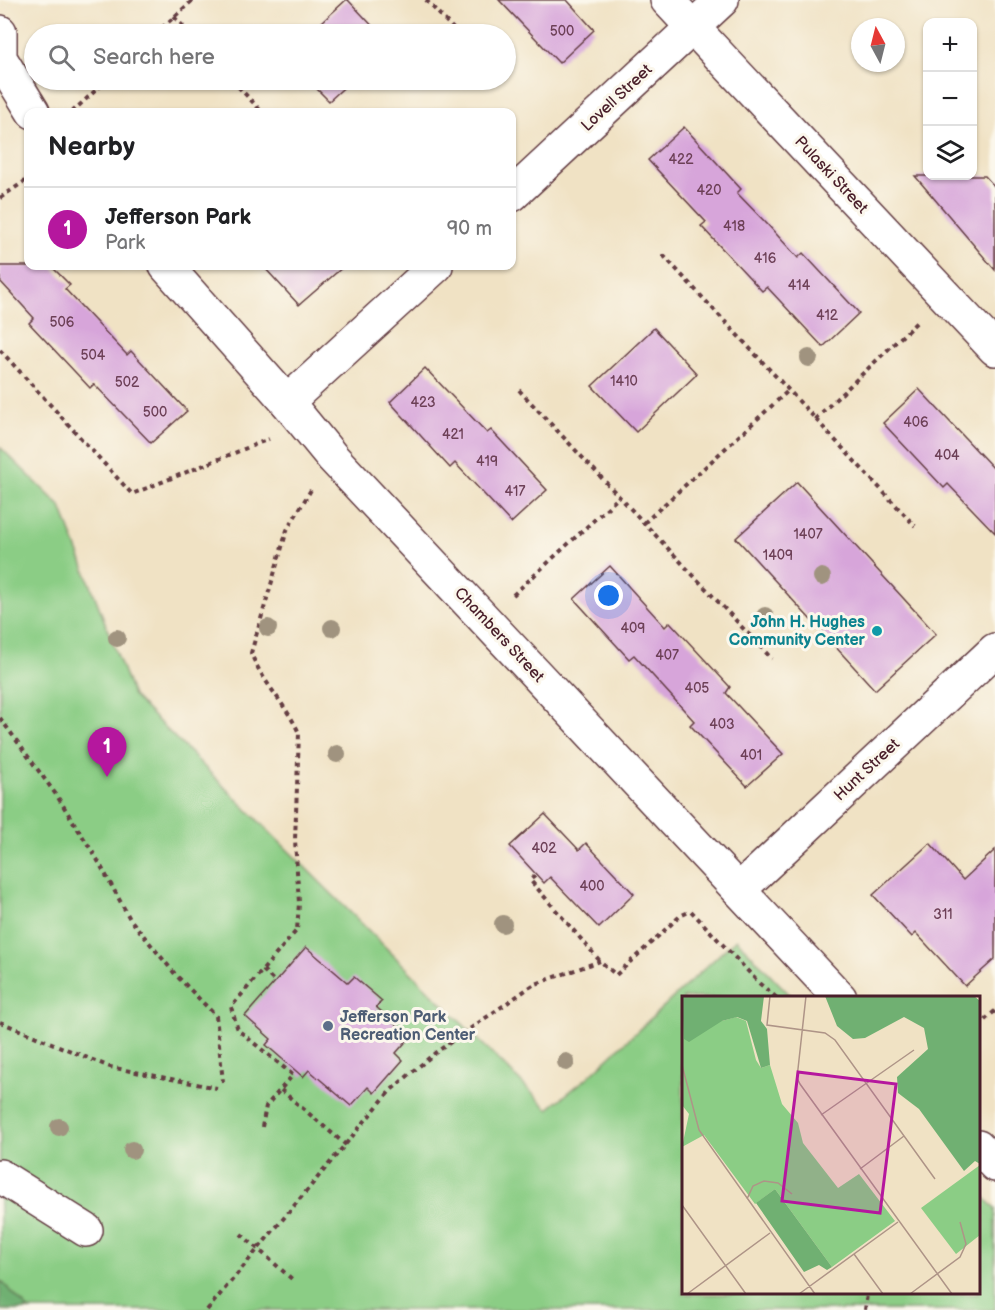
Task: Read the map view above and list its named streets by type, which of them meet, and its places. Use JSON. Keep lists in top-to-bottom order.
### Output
{
  "streets": {
    "street": [
      "Lovell Street",
      "Pulaski Street",
      "Chambers Street",
      "Hunt Street"
    ]
  },
  "crossings": [
    ["Lovell Street", "Pulaski Street"],
    ["Chambers Street", "Hunt Street"]
  ],
  "places": ["John H. Hughes Community Center", "Jefferson Park Recreation Center"],
  "house_numbers": [
    "500",
    "422",
    "420",
    "418",
    "416",
    "414",
    "412",
    "506",
    "504",
    "1410",
    "502",
    "423",
    "500",
    "406",
    "421",
    "404",
    "419",
    "417",
    "1407",
    "1409",
    "409",
    "407",
    "405",
    "403",
    "401",
    "402",
    "400",
    "311"
  ],
  "north": "top",
  "page": {
    "map_buttons": ["+", "−"],
    "search": "Search here",
    "heading": "Nearby",
    "list": [
      {
        "mark": "1",
        "name": "Jefferson Park",
        "note": "Park",
        "value": "90 m"
      }
    ],
    "pins": "1"
  }
}
